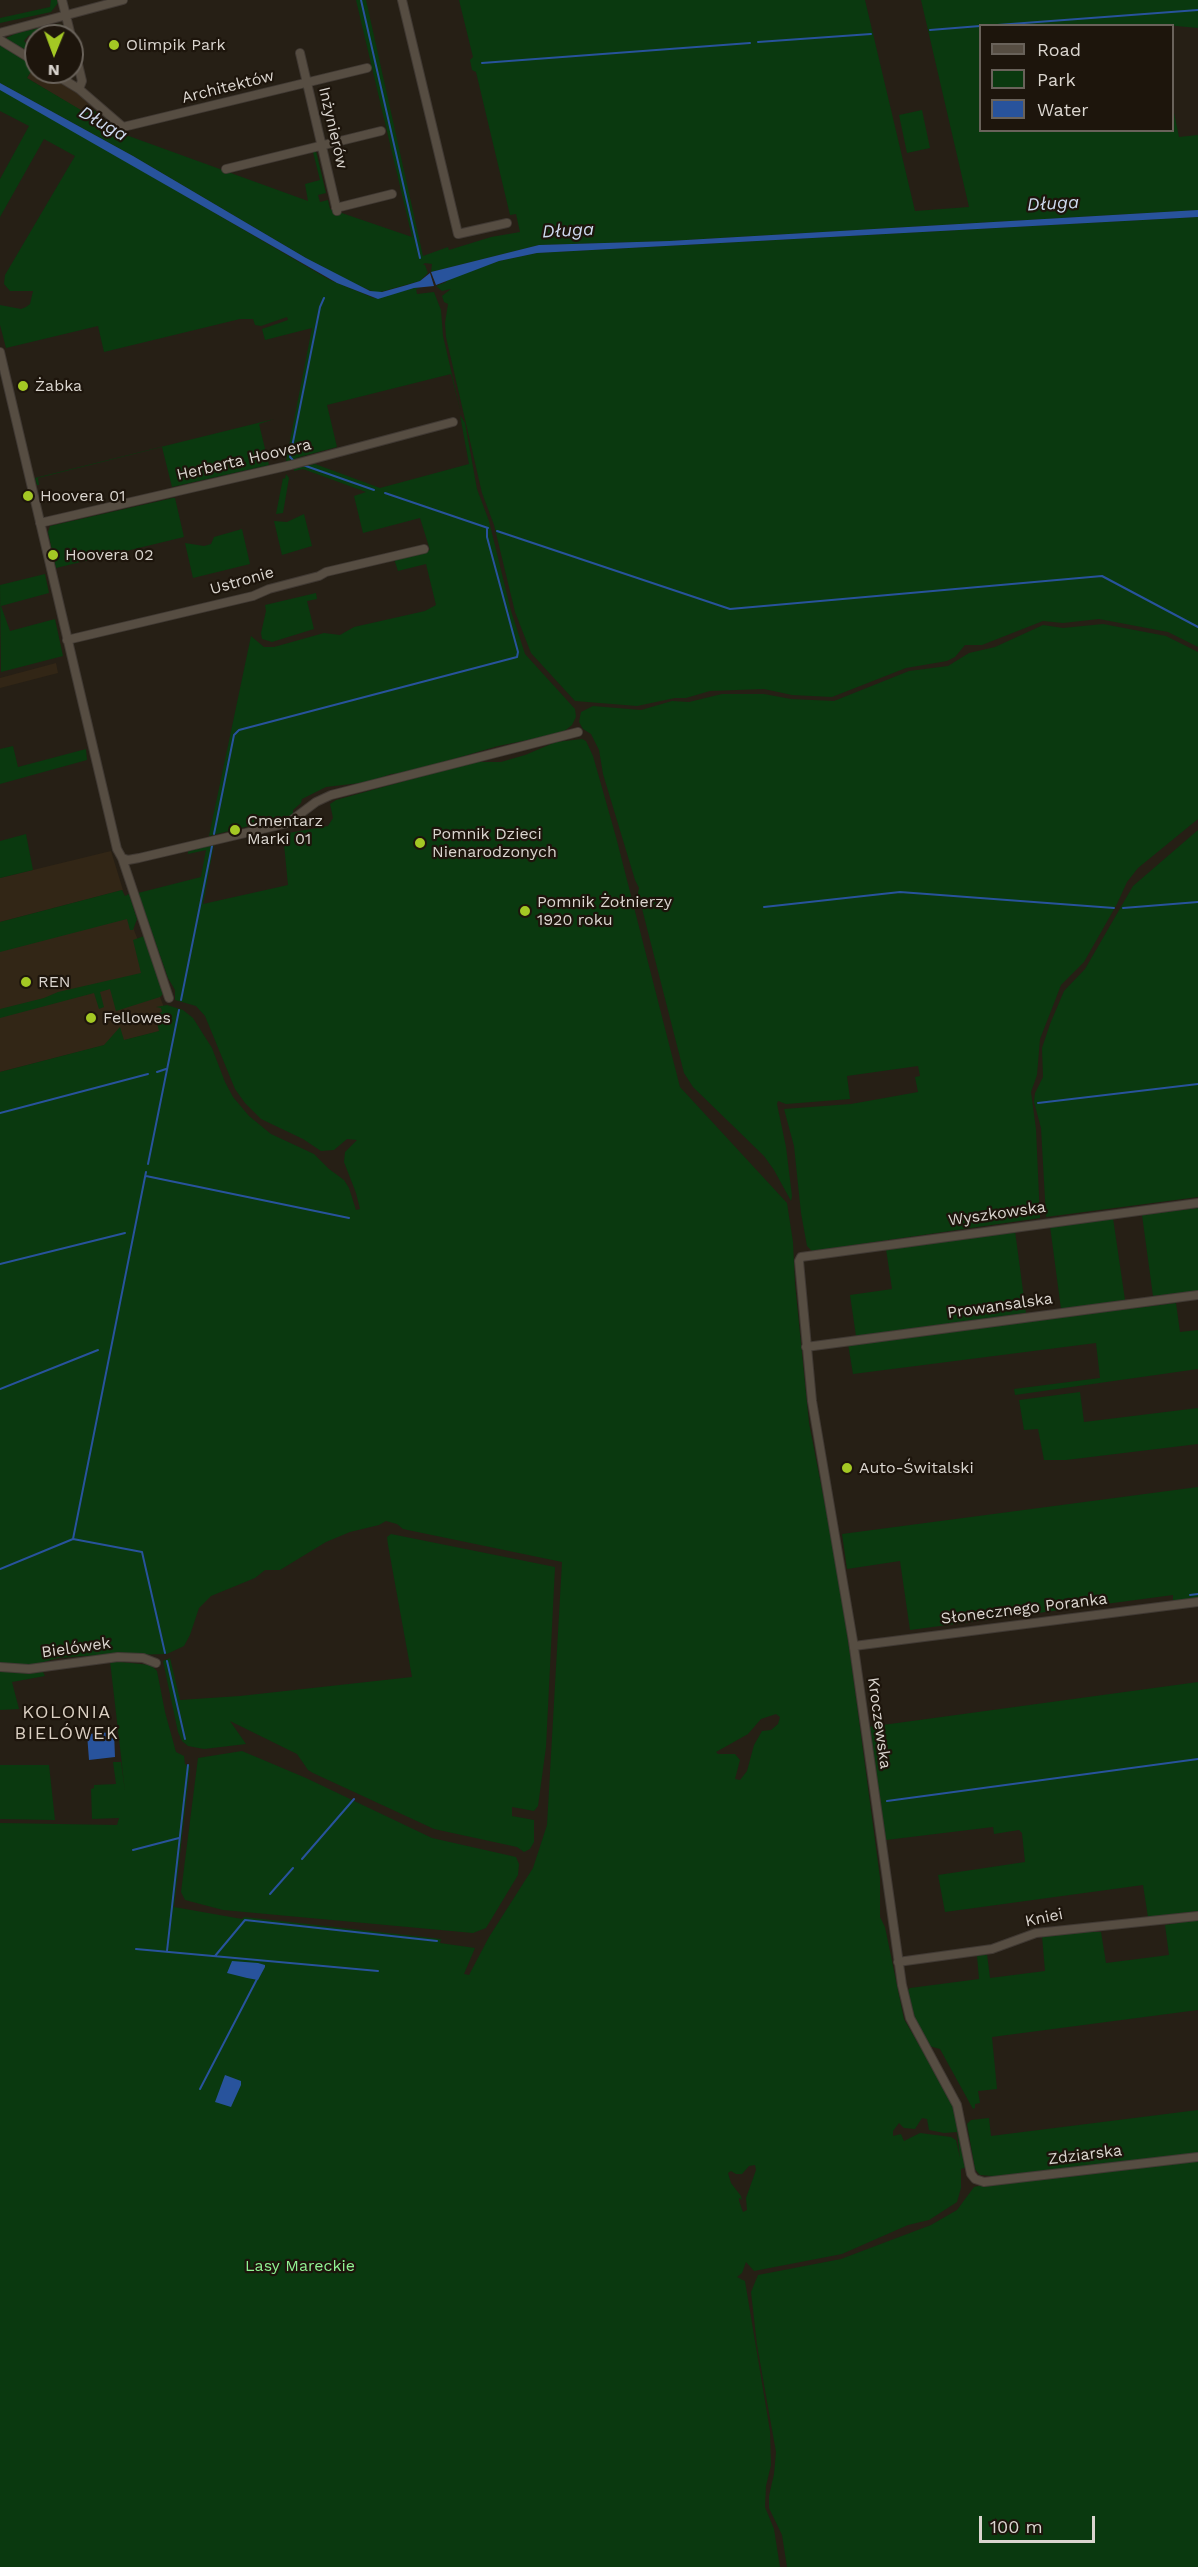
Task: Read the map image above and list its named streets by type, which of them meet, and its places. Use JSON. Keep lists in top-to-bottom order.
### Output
{
  "streets": {
    "street": [
      "Architektów",
      "Inżynierów",
      "Herberta Hoovera",
      "Ustronie",
      "Wyszkowska",
      "Prowansalska",
      "Słonecznego Poranka",
      "Bielówek",
      "Kroczewska",
      "Kniei",
      "Zdziarska"
    ]
  },
  "crossings": [
    ["Architektów", "Inżynierów"],
    ["Wyszkowska", "Kroczewska"],
    ["Prowansalska", "Kroczewska"],
    ["Słonecznego Poranka", "Kroczewska"],
    ["Kroczewska", "Kniei"],
    ["Kroczewska", "Zdziarska"]
  ],
  "districts": ["KOLONIA BIELÓWEK"],
  "water": ["Długa"],
  "parks": ["Lasy Mareckie"],
  "places": [
    "Olimpik Park",
    "Żabka",
    "Hoovera 01",
    "Hoovera 02",
    "Cmentarz Marki 01",
    "Pomnik Dzieci Nienarodzonych",
    "Pomnik Żołnierzy 1920 roku",
    "REN",
    "Fellowes",
    "Auto-Świtalski"
  ],
  "legend": ["Road", "Park", "Water"],
  "scale_bar": "100 m",
  "north": "bottom"
}
